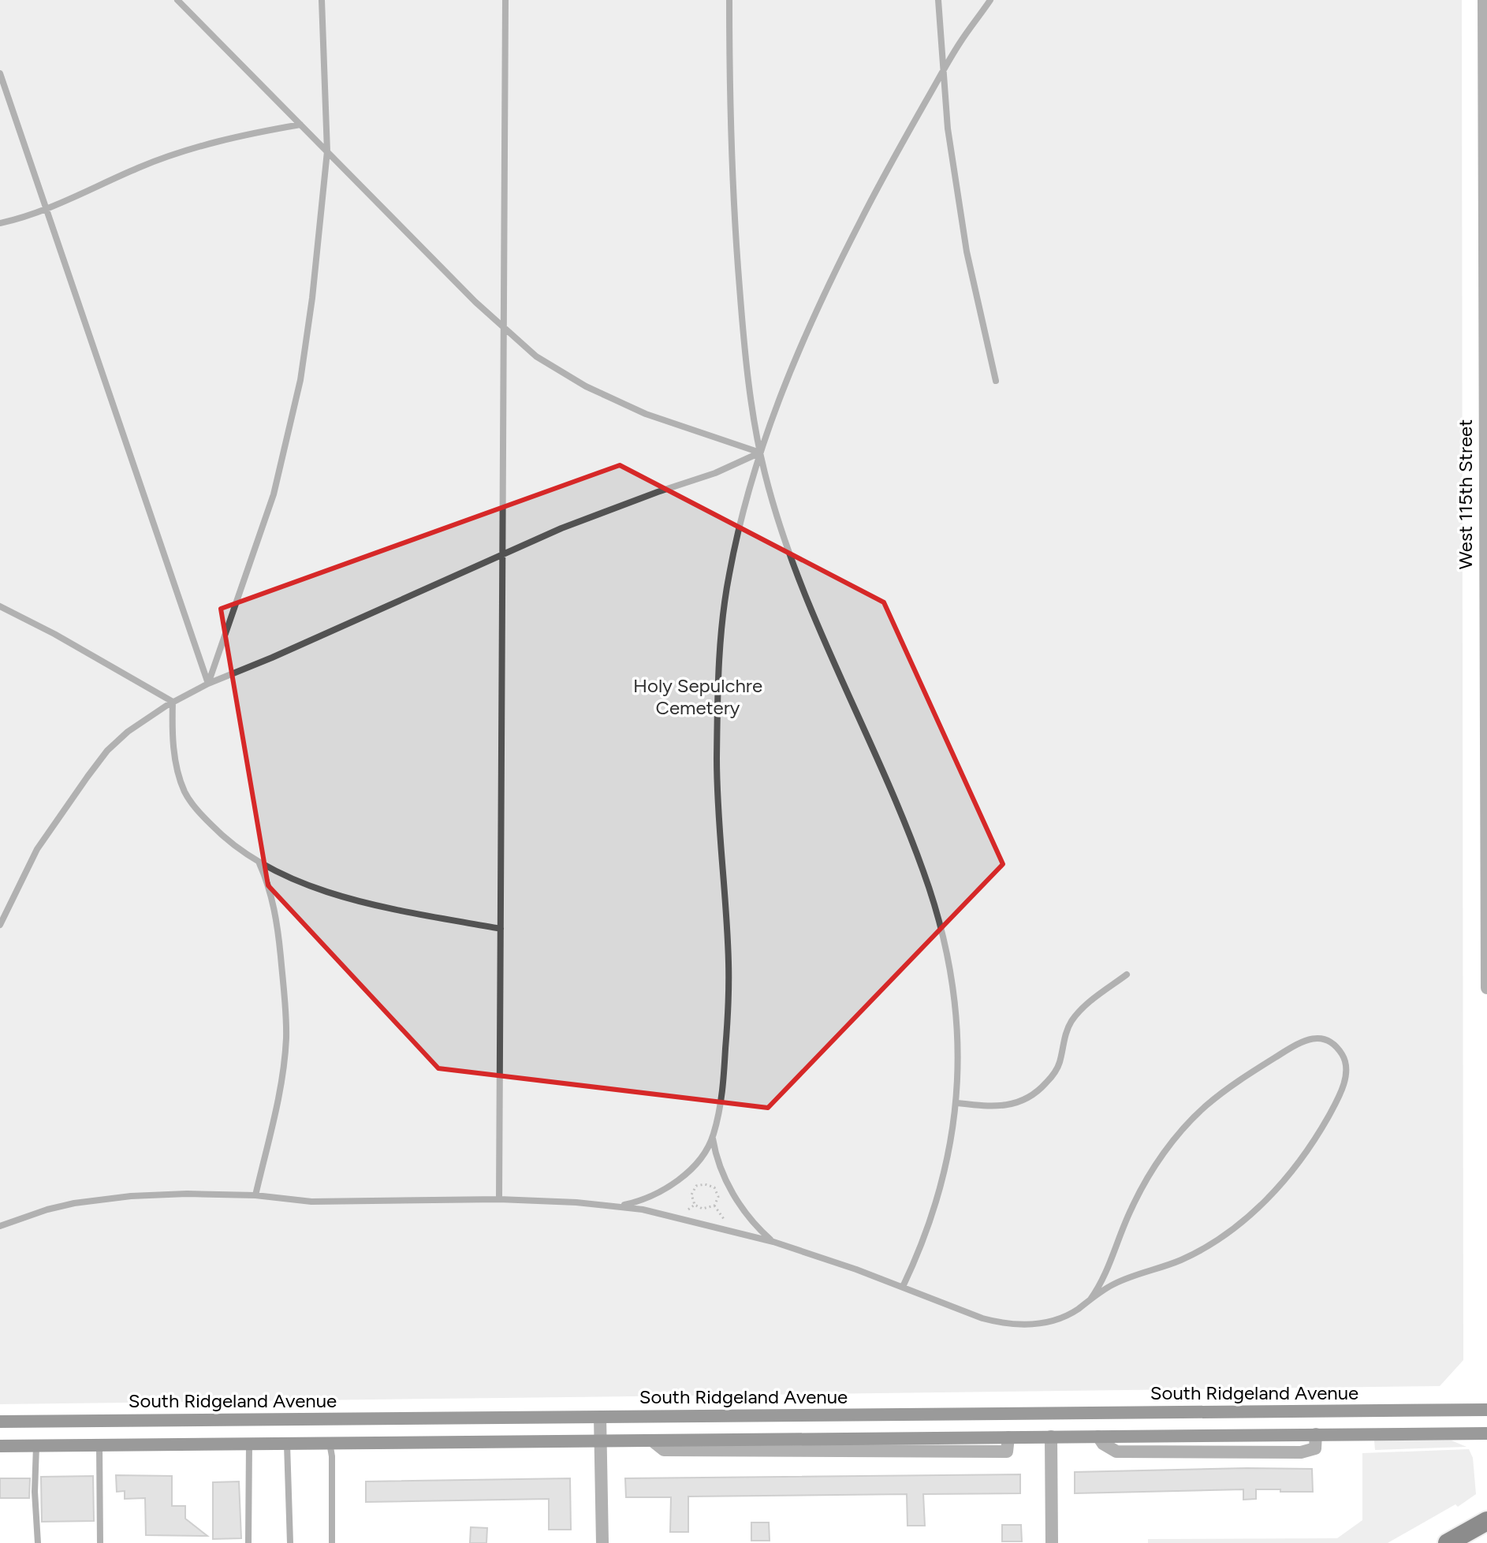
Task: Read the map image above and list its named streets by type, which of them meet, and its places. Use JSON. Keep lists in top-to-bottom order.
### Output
{
  "streets": {
    "main road": ["South Ridgeland Avenue"],
    "street": ["West 115th Street"]
  },
  "parks": ["Holy Sepulchre Cemetery"]
}
